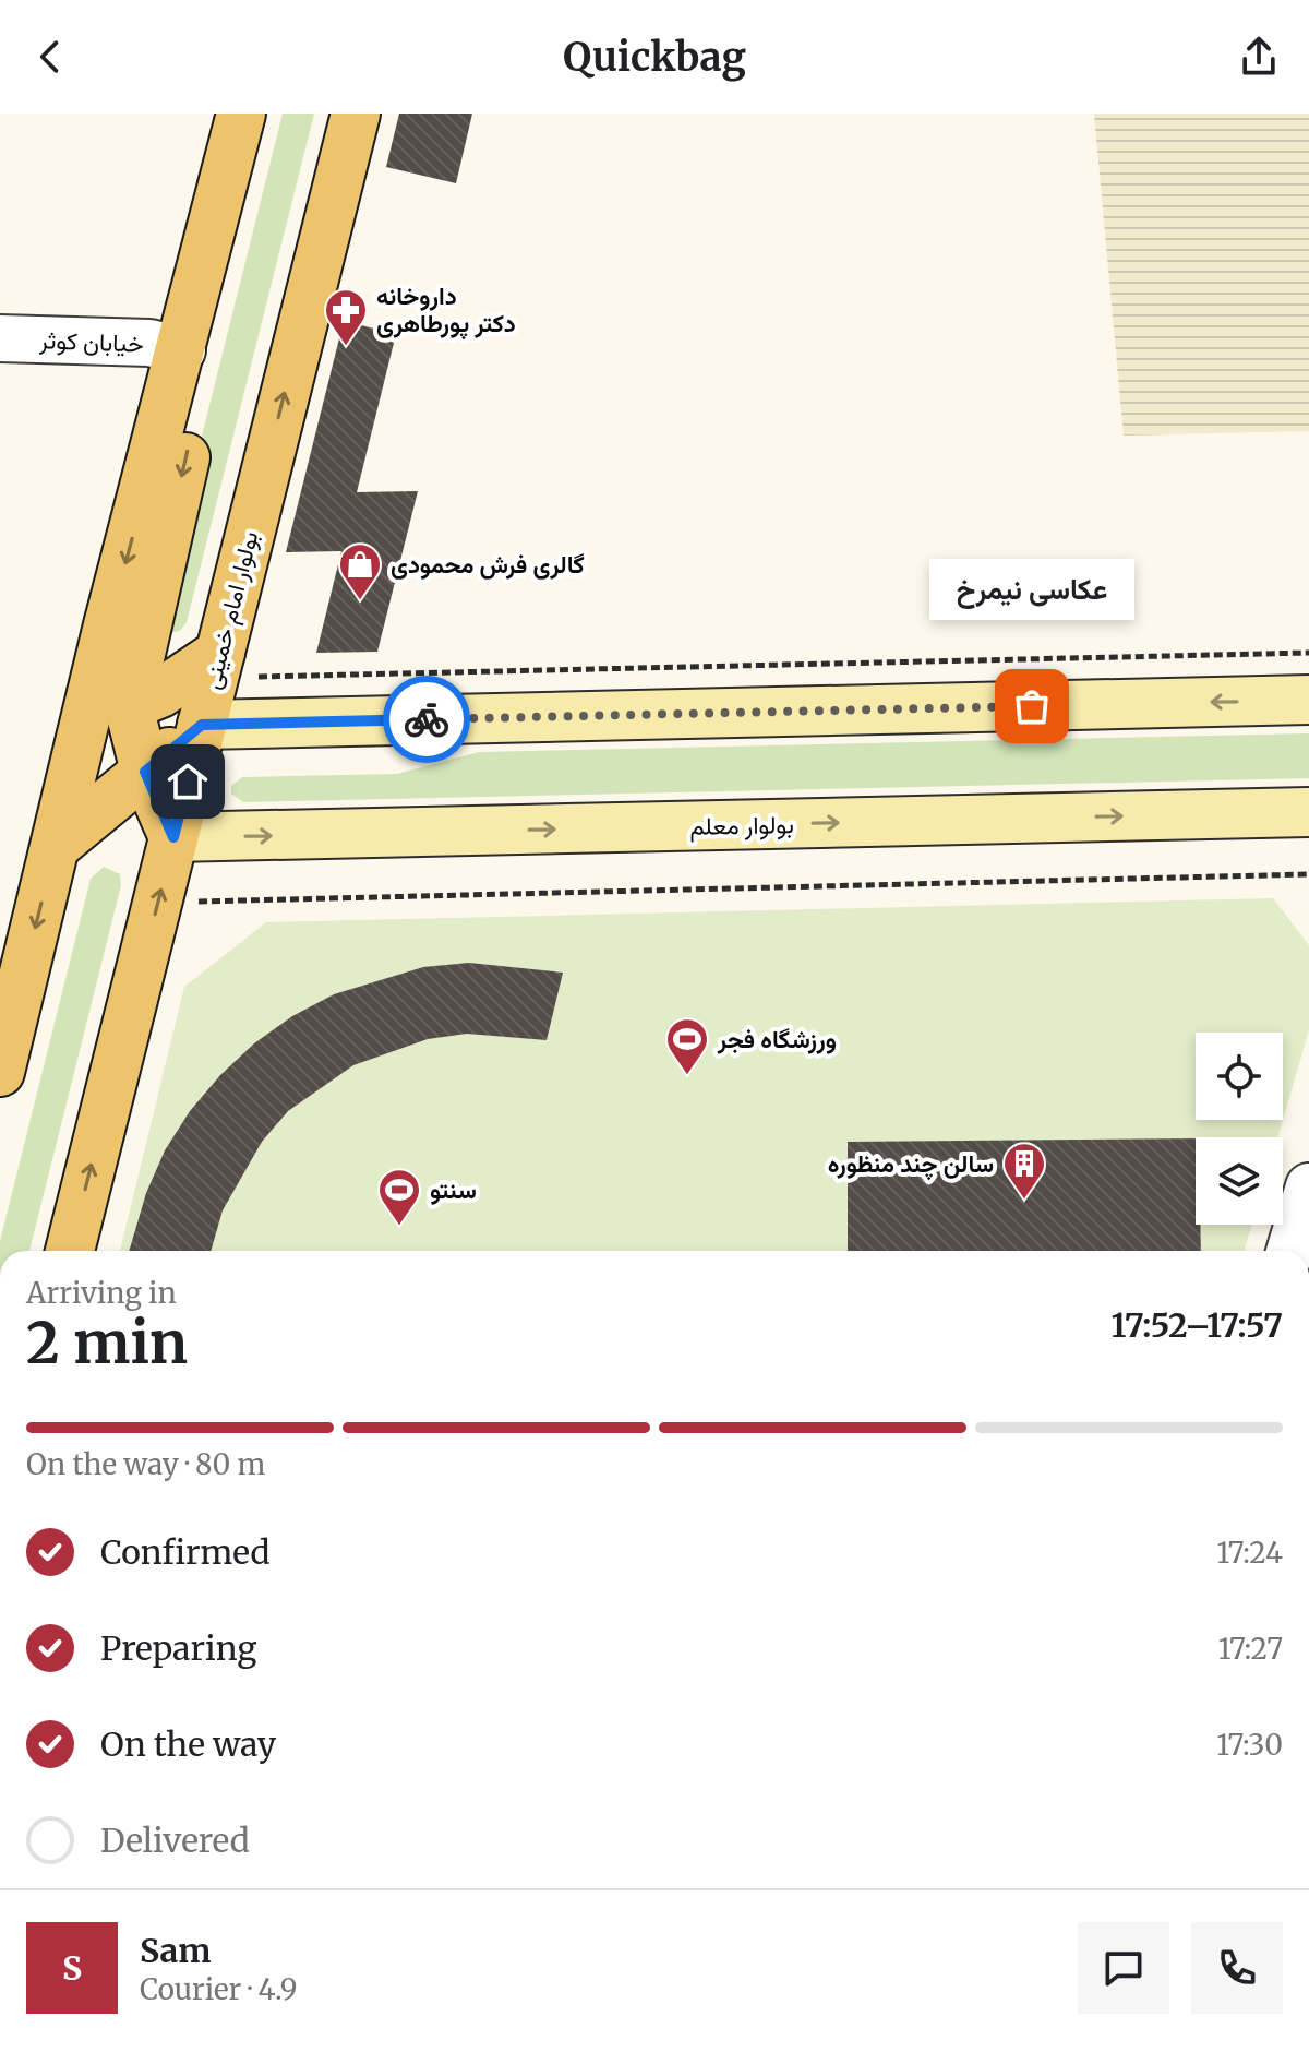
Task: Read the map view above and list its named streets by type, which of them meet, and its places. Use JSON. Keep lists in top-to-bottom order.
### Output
{
  "streets": {
    "main road": ["بولوار امام خمینی", "بولوار معلم"],
    "street": ["خیابان کوثر"]
  },
  "crossings": [
    ["بولوار امام خمینی", "بولوار معلم"]
  ],
  "places": {
    "pharmacy": ["داروخانه دکتر پورطاهری"],
    "shop": ["گالری فرش محمودی"],
    "other": ["عکاسی نیمرخ"],
    "sports": ["ورزشگاه فجر", "سنتو"],
    "building": ["سالن چند منظوره"]
  },
  "page": {
    "header": "Quickbag",
    "bubble": "عکاسی نیمرخ",
    "heading": ["2 min", "Arriving in", "17:52–17:57"],
    "panel": ["Sam", "Courier · 4.9"],
    "bar": "On the way · 80 m",
    "list": [
      ["Confirmed", "17:24"],
      ["Preparing", "17:27"],
      ["On the way", "17:30"],
      "Delivered"
    ],
    "round": "S"
  }
}
